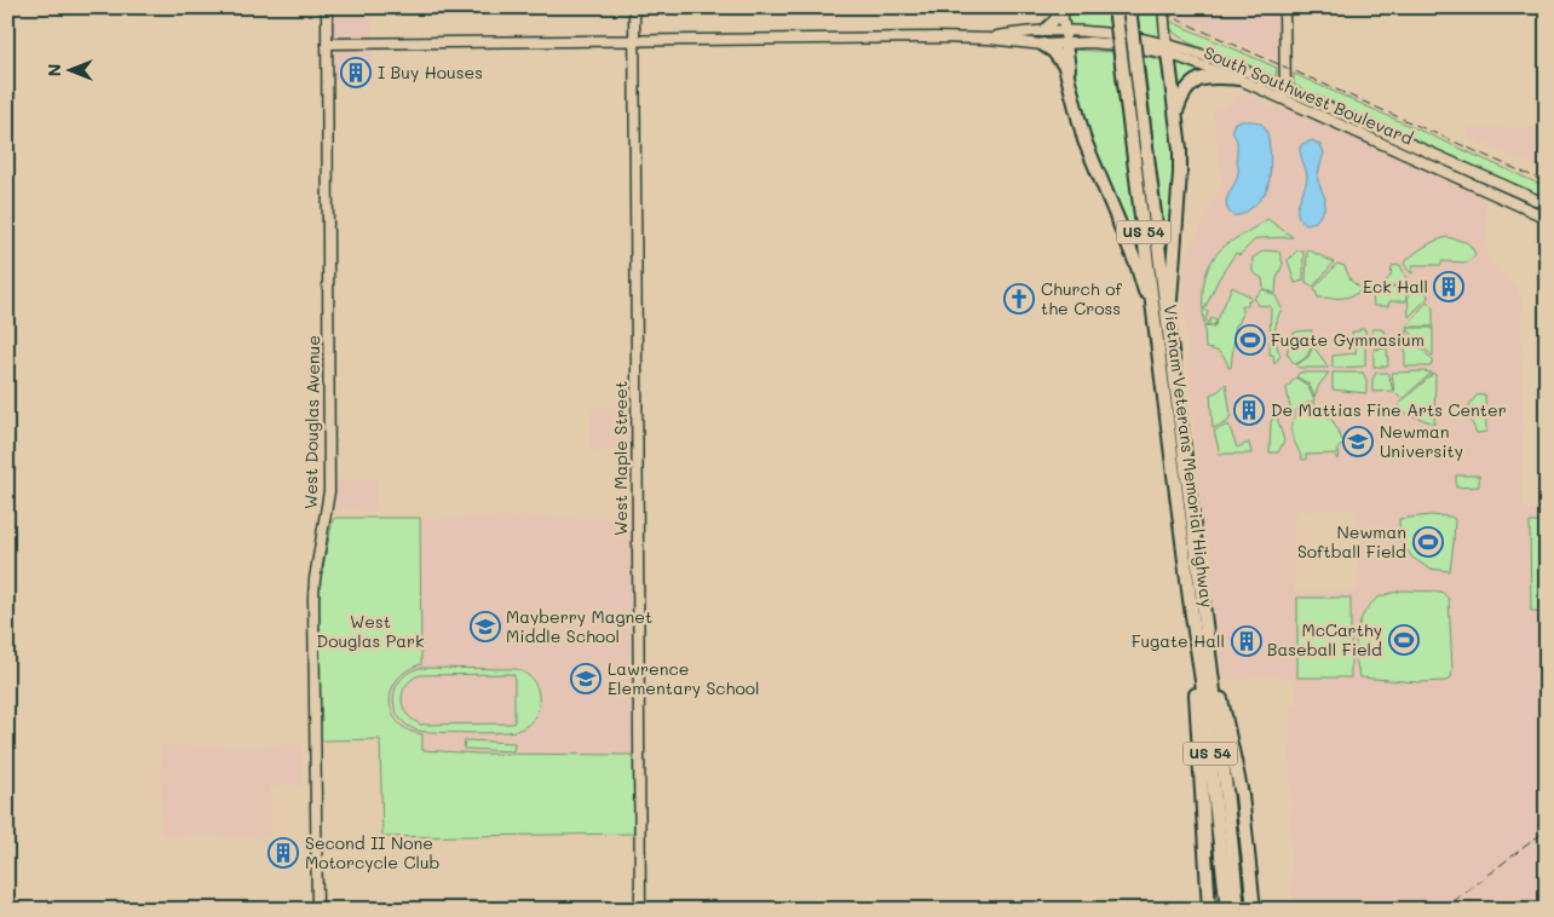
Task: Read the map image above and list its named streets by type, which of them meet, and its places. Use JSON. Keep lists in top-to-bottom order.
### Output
{
  "streets": {
    "highway": ["US 54", "Vietnam Veterans Memorial Highway"],
    "main road": ["South Southwest Boulevard", "West Douglas Avenue", "West Maple Street"]
  },
  "crossings": [
    ["South Southwest Boulevard", "West Douglas Avenue"],
    ["South Southwest Boulevard", "West Maple Street"]
  ],
  "parks": ["West Douglas Park"],
  "places": {
    "building": [
      "I Buy Houses",
      "Eck Hall",
      "De Mattias Fine Arts Center",
      "Fugate Hall",
      "Second II None Motorcycle Club"
    ],
    "church": ["Church of the Cross"],
    "sports": ["Fugate Gymnasium", "Newman Softball Field", "McCarthy Baseball Field"],
    "school or university": ["Newman University", "Mayberry Magnet Middle School", "Lawrence Elementary School"]
  },
  "north": "left"
}
